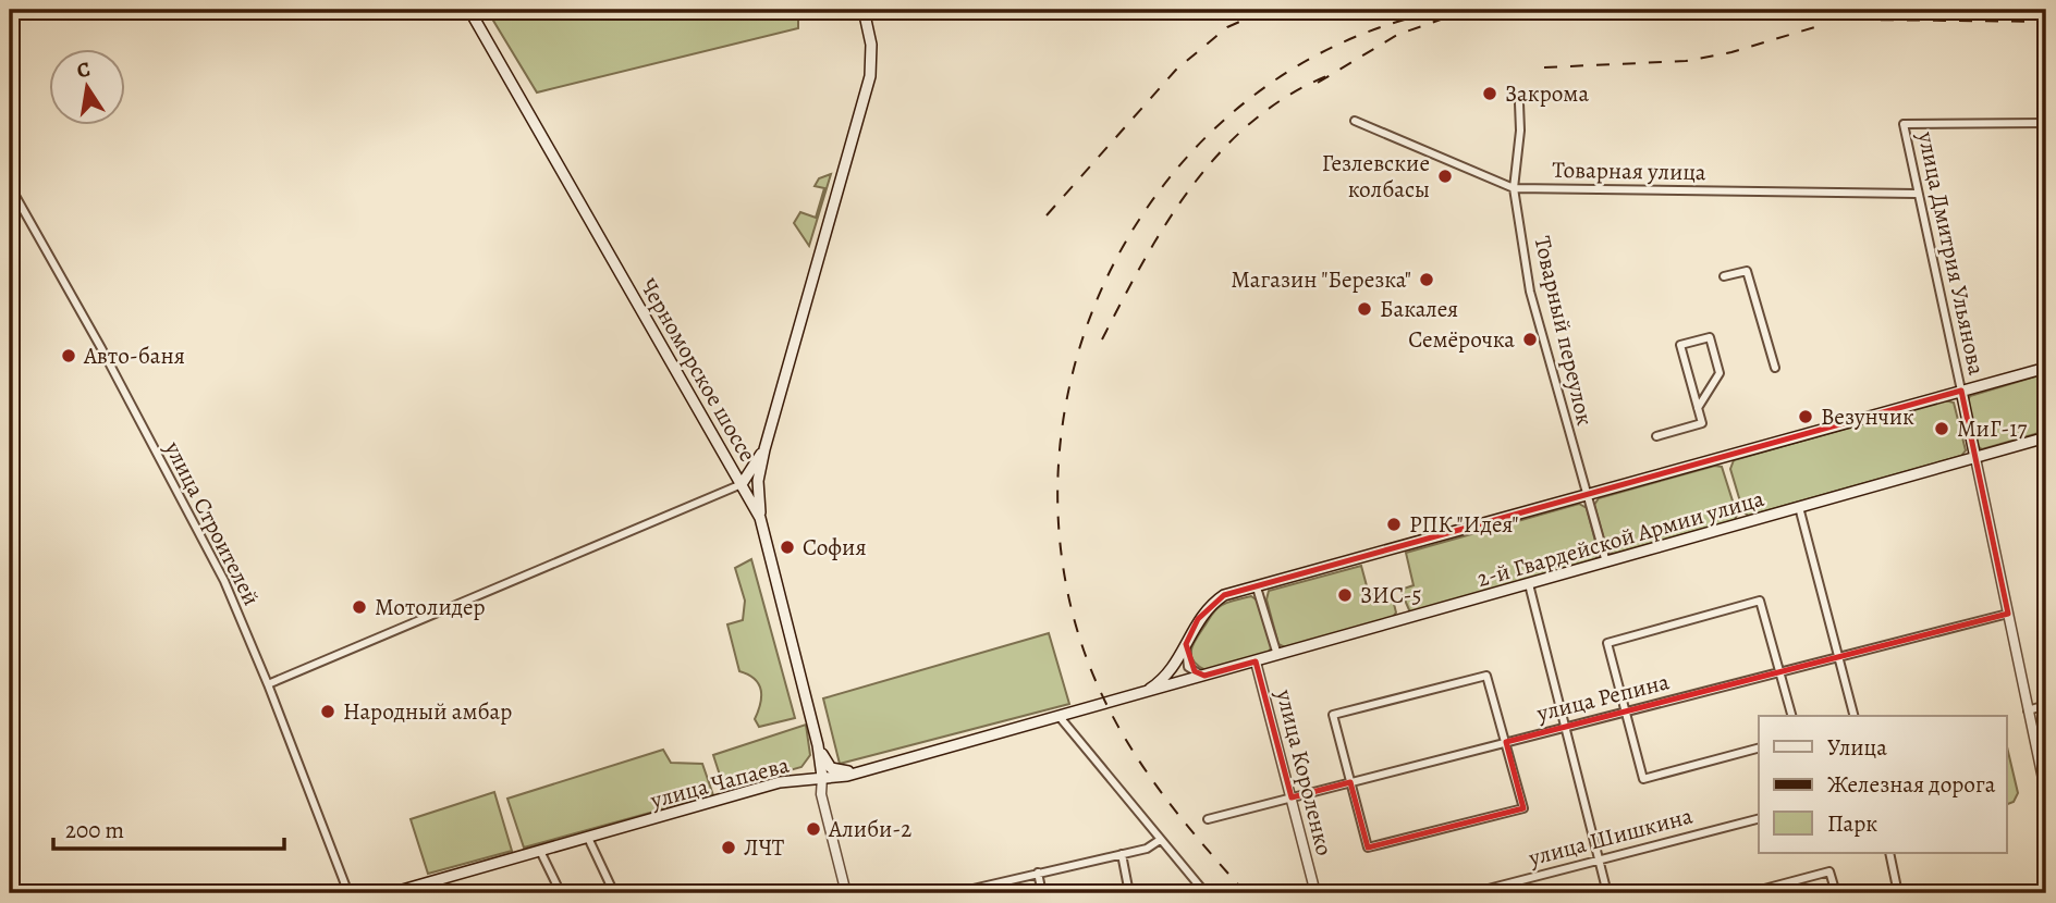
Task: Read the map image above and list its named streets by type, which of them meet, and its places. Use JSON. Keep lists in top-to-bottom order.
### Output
{
  "streets": {
    "main road": ["Черноморское шоссе", "2-й Гвардейской Армии улица", "улица Чапаева"],
    "street": [
      "Товарная улица",
      "улица Дмитрия Ульянова",
      "Товарный переулок",
      "улица Строителей",
      "улица Репина",
      "улица Короленко",
      "улица Шишкина"
    ]
  },
  "crossings": [
    ["Товарная улица", "улица Дмитрия Ульянова"],
    ["Товарная улица", "Товарный переулок"],
    ["Товарный переулок", "2-й Гвардейской Армии улица"],
    ["Черноморское шоссе", "улица Чапаева"],
    ["2-й Гвардейской Армии улица", "улица Короленко"],
    ["2-й Гвардейской Армии улица", "улица Чапаева"],
    ["улица Репина", "улица Короленко"]
  ],
  "places": [
    "Закрома",
    "Гезлевские колбасы",
    "Магазин \"Березка\"",
    "Бакалея",
    "Семёрочка",
    "Авто-баня",
    "Везунчик",
    "МиГ-17",
    "РПК \"Идея\"",
    "София",
    "ЗИС-5",
    "Мотолидер",
    "Народный амбар",
    "Алиби-2",
    "ЛЧТ"
  ],
  "legend": ["Улица", "Железная дорога", "Парк"],
  "scale_bar": "200 m",
  "north": "top"
}
